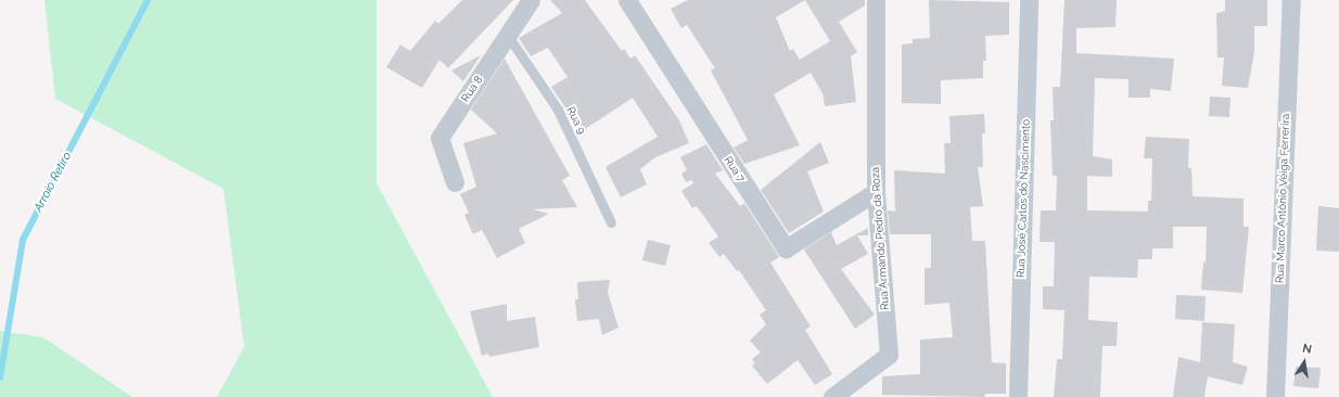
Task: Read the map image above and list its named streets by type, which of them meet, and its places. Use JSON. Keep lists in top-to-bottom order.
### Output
{
  "streets": {
    "street": [
      "Rua 8",
      "Rua 7",
      "Rua José Carlos do Nascimento",
      "Rua Marco Antônio Veiga Ferrerira",
      "Rua Armando Pedro da Roza"
    ],
    "lane": ["Rua 9"]
  },
  "crossings": [
    ["Rua 8", "Rua 9"],
    ["Rua 7", "Rua Armando Pedro da Roza"]
  ],
  "water": ["Arroio Retiro"],
  "north": "top"
}
